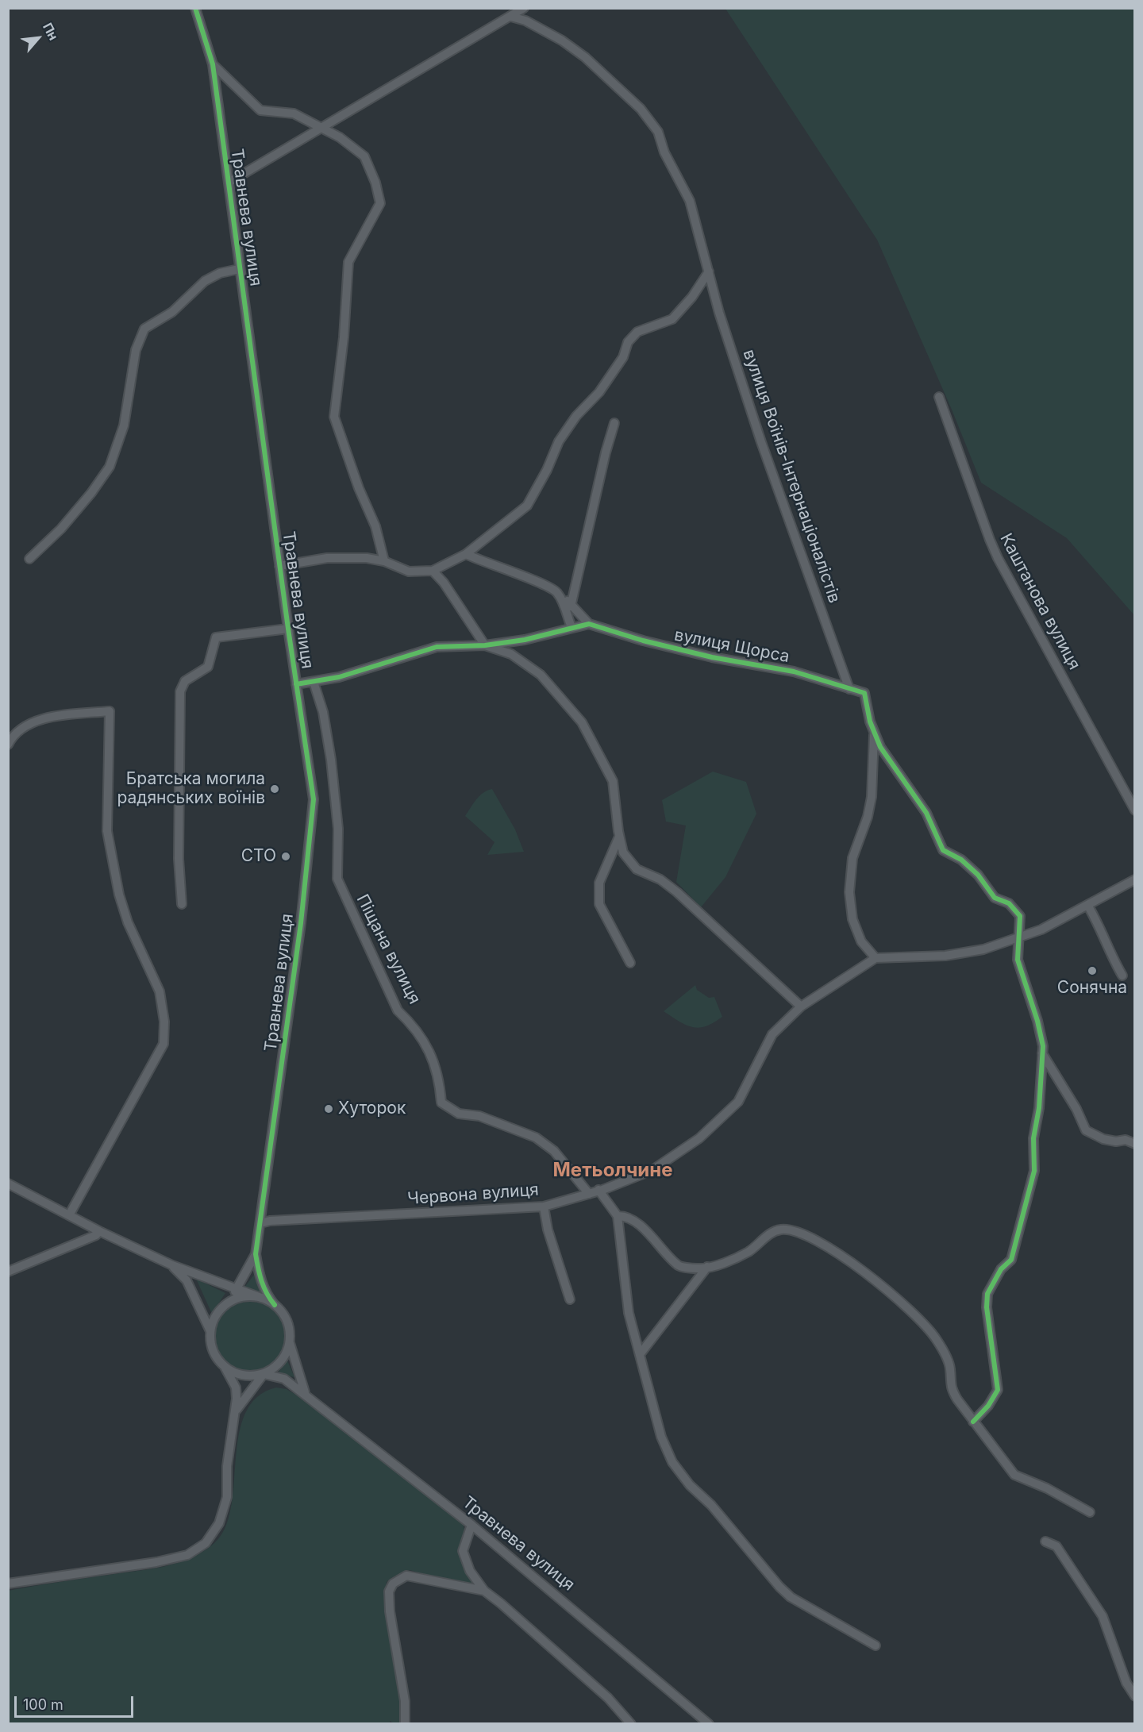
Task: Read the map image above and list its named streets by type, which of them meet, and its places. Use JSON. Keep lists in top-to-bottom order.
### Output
{
  "streets": {
    "street": [
      "Травнева вулиця",
      "вулиця Воїнів-Інтернаціоналістів",
      "Каштанова вулиця",
      "вулиця Щорса",
      "Піщана вулиця",
      "Червона вулиця"
    ]
  },
  "crossings": [
    ["Травнева вулиця", "вулиця Щорса"],
    ["Травнева вулиця", "Червона вулиця"],
    ["вулиця Воїнів-Інтернаціоналістів", "вулиця Щорса"],
    ["вулиця Щорса", "Піщана вулиця"],
    ["вулиця Щорса", "Червона вулиця"],
    ["Піщана вулиця", "Червона вулиця"]
  ],
  "districts": ["Метьолчине"],
  "places": [
    "Братська могила радянських воїнів",
    "СТО",
    "Сонячна",
    "Хуторок"
  ],
  "scale_bar": "100 m",
  "north": "top right"
}
